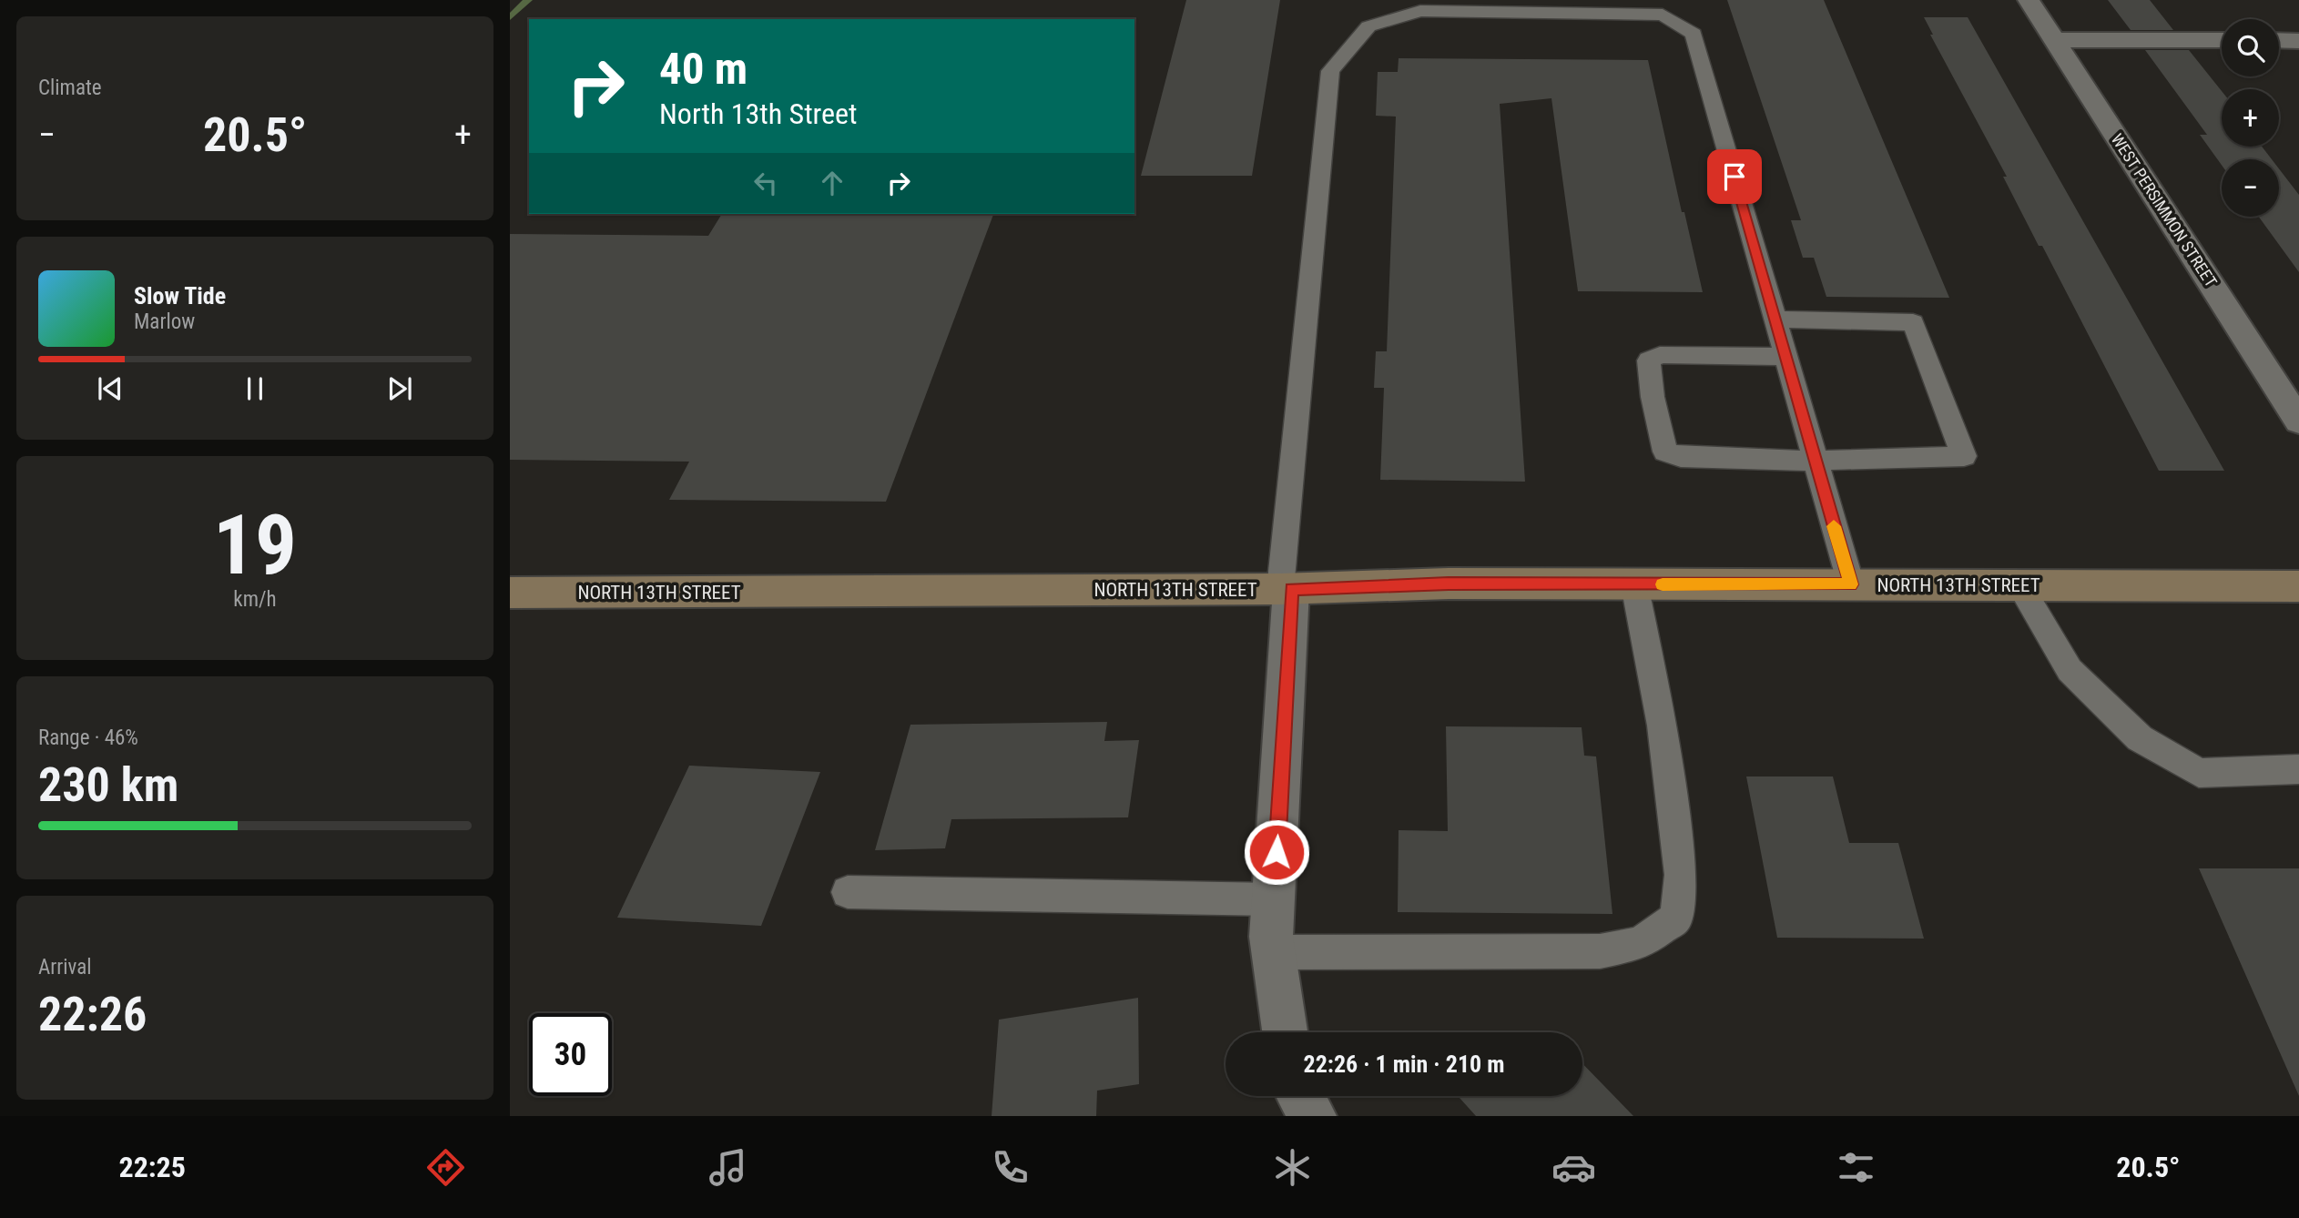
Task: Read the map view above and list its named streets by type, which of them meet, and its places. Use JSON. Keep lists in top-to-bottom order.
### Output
{
  "streets": {
    "main road": ["NORTH 13TH STREET"],
    "street": ["WEST PERSIMMON STREET"]
  },
  "page": {
    "tile": [
      "Climate",
      ["19", "km/h"],
      ["Range · 46%", "230 km"],
      ["Arrival", "22:26"]
    ],
    "map_buttons": ["+", "−"],
    "turn": ["40 m", "North 13th Street"],
    "heat": ["−", "20.5°", "+"],
    "song": ["Slow Tide", "Marlow"],
    "limit": "30",
    "trip": "22:26 · 1 min · 210 m",
    "tabs": ["22:25", "20.5°"]
  }
}
